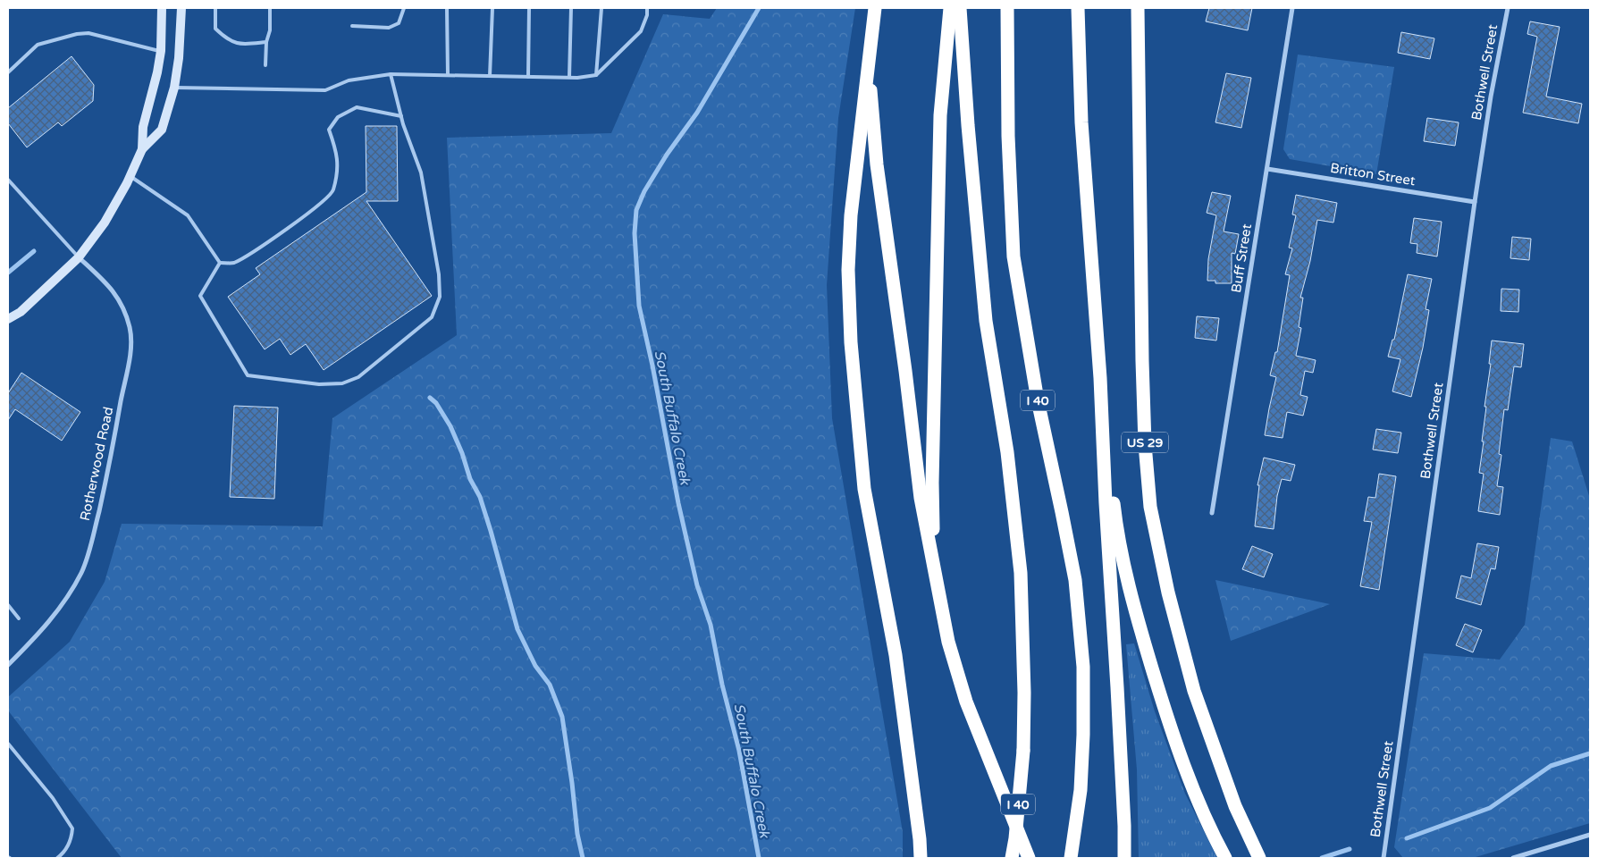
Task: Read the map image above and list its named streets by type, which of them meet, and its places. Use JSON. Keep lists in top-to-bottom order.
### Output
{
  "streets": {
    "highway": ["I 40", "US 29"],
    "street": [
      "Bothwell Street",
      "Britton Street",
      "Buff Street",
      "Rotherwood Road"
    ]
  },
  "crossings": [
    ["Bothwell Street", "Britton Street"],
    ["Britton Street", "Buff Street"]
  ],
  "water": ["South Buffalo Creek"]
}
